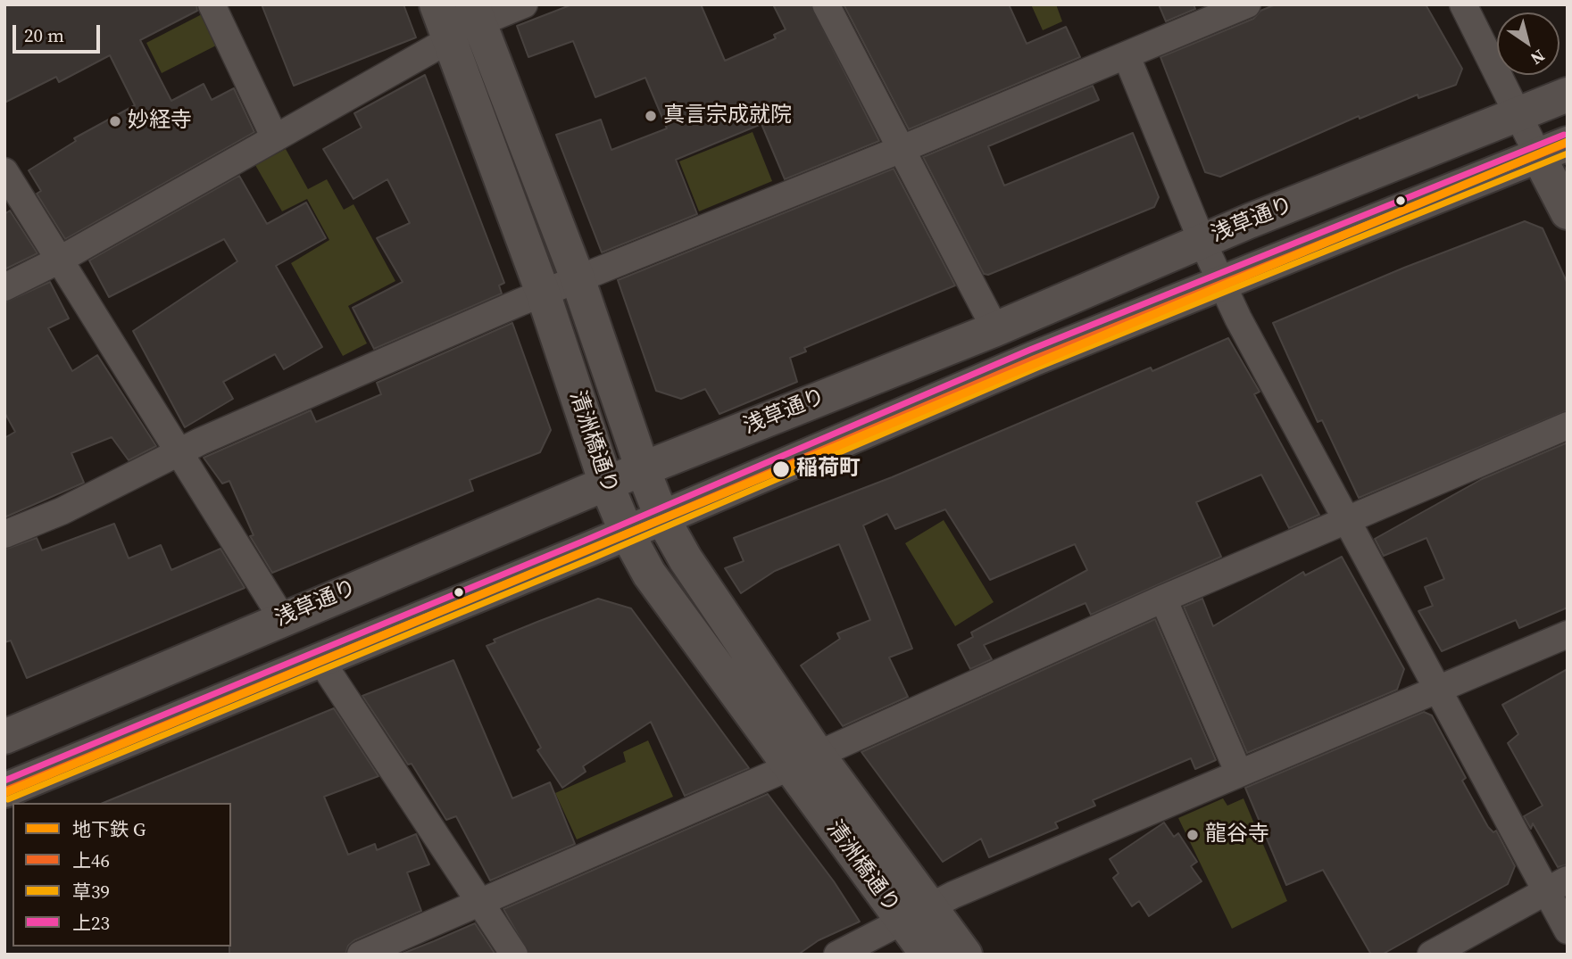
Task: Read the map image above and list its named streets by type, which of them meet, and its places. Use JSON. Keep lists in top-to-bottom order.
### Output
{
  "streets": {
    "main road": ["浅草通り", "清洲橋通り"]
  },
  "crossings": [
    ["浅草通り", "清洲橋通り"]
  ],
  "places": [
    "真言宗成就院",
    "妙経寺",
    "稲荷町",
    "龍谷寺"
  ],
  "lines": [
    "transit line 上23",
    "metro line G",
    "transit line 上46",
    "transit line 草39"
  ],
  "legend": [
    "地下鉄 G",
    "上46",
    "草39",
    "上23"
  ],
  "scale_bar": "20 m",
  "north": "bottom right"
}
